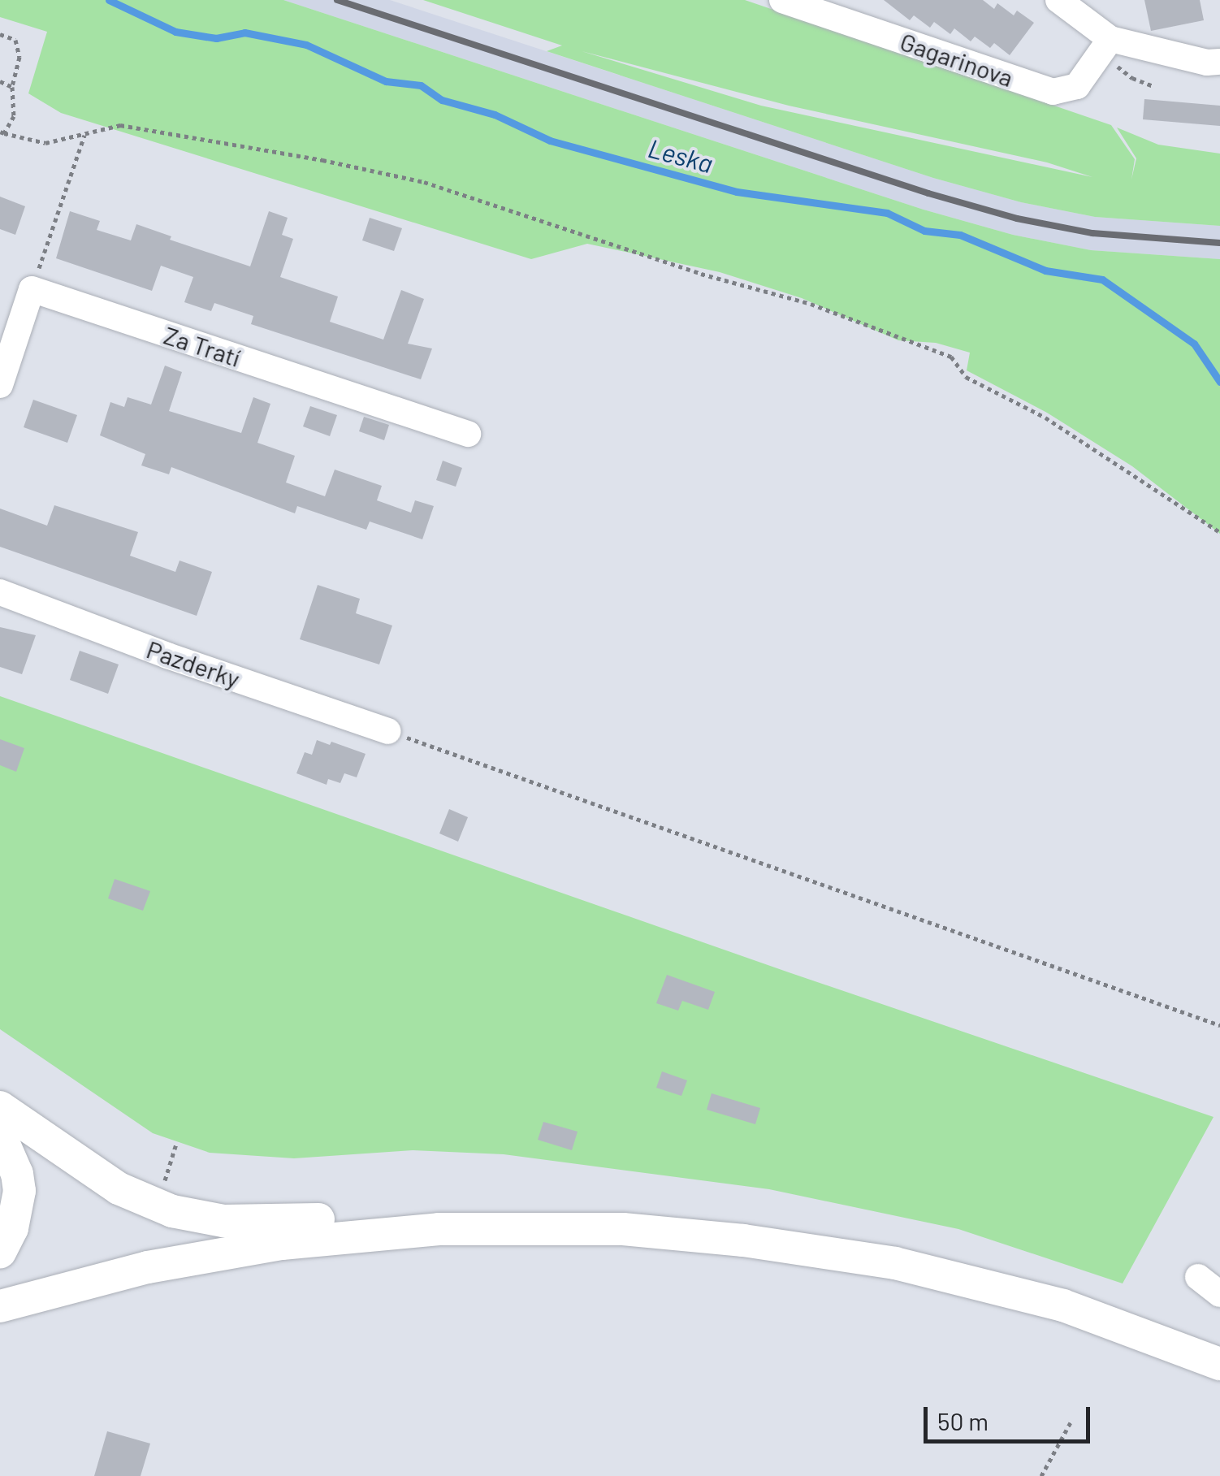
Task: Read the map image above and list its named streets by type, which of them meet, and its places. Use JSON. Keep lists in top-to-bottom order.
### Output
{
  "streets": {
    "street": ["Gagarinova", "Za Tratí", "Pazderky"]
  },
  "water": ["Leska"],
  "scale_bar": "50 m"
}
